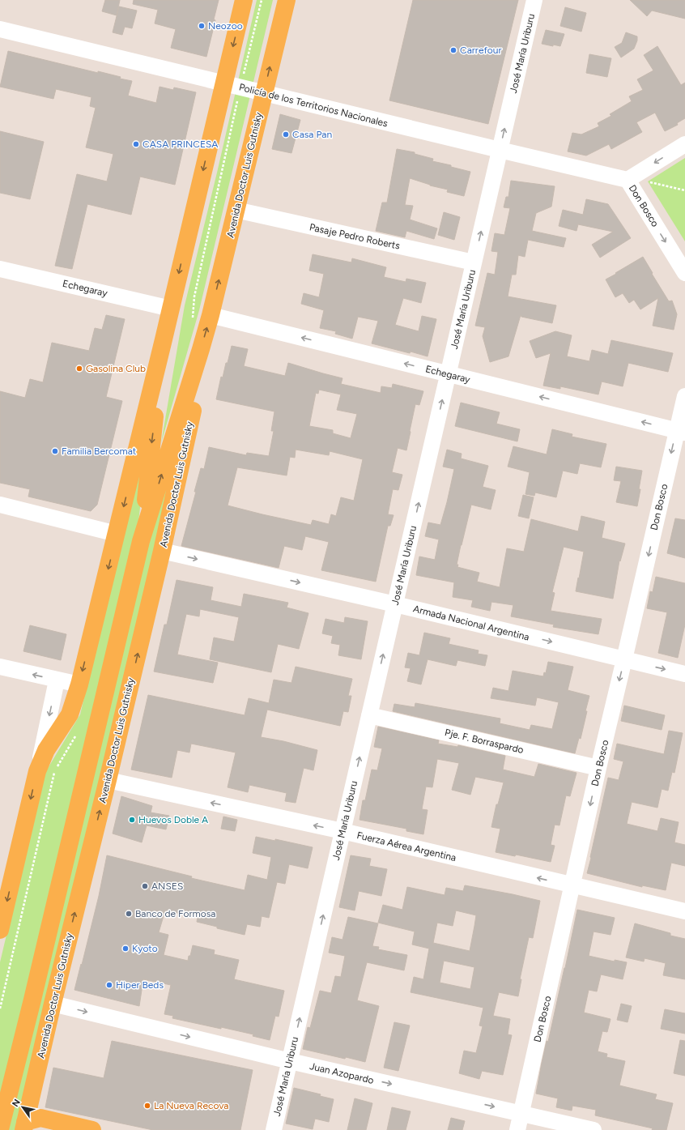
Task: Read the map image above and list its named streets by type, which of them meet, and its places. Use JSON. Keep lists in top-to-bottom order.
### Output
{
  "streets": {
    "main road": ["Avenida Doctor Luis Gutnisky"],
    "street": [
      "José María Uriburu",
      "Policía de los Territorios Nacionales",
      "Don Bosco",
      "Pasaje Pedro Roberts",
      "Echegaray",
      "Armada Nacional Argentina",
      "Pje. F. Borraspardo",
      "Fuerza Aérea Argentina",
      "Juan Azopardo"
    ]
  },
  "crossings": [
    ["José María Uriburu", "Policía de los Territorios Nacionales"],
    ["José María Uriburu", "Pasaje Pedro Roberts"],
    ["José María Uriburu", "Echegaray"],
    ["José María Uriburu", "Armada Nacional Argentina"],
    ["José María Uriburu", "Pje. F. Borraspardo"],
    ["José María Uriburu", "Fuerza Aérea Argentina"],
    ["José María Uriburu", "Juan Azopardo"],
    ["Policía de los Territorios Nacionales", "Avenida Doctor Luis Gutnisky"],
    ["Policía de los Territorios Nacionales", "Don Bosco"],
    ["Avenida Doctor Luis Gutnisky", "Pasaje Pedro Roberts"],
    ["Avenida Doctor Luis Gutnisky", "Echegaray"],
    ["Avenida Doctor Luis Gutnisky", "Armada Nacional Argentina"],
    ["Avenida Doctor Luis Gutnisky", "Fuerza Aérea Argentina"],
    ["Avenida Doctor Luis Gutnisky", "Juan Azopardo"],
    ["Don Bosco", "Echegaray"],
    ["Don Bosco", "Armada Nacional Argentina"],
    ["Don Bosco", "Pje. F. Borraspardo"],
    ["Don Bosco", "Fuerza Aérea Argentina"],
    ["Don Bosco", "Juan Azopardo"]
  ],
  "one_way": [
    "José María Uriburu",
    "Don Bosco",
    "Echegaray",
    "Armada Nacional Argentina",
    "Fuerza Aérea Argentina",
    "Juan Azopardo"
  ],
  "places": [
    "Neozoo",
    "Carrefour",
    "Casa Pan",
    "CASA PRINCESA",
    "Gasolina Club",
    "Familia Bercomat",
    "Huevos Doble A",
    "ANSES",
    "Banco de Formosa",
    "Kyoto",
    "Hiper Beds",
    "La Nueva Recova"
  ],
  "north": "top left"
}
